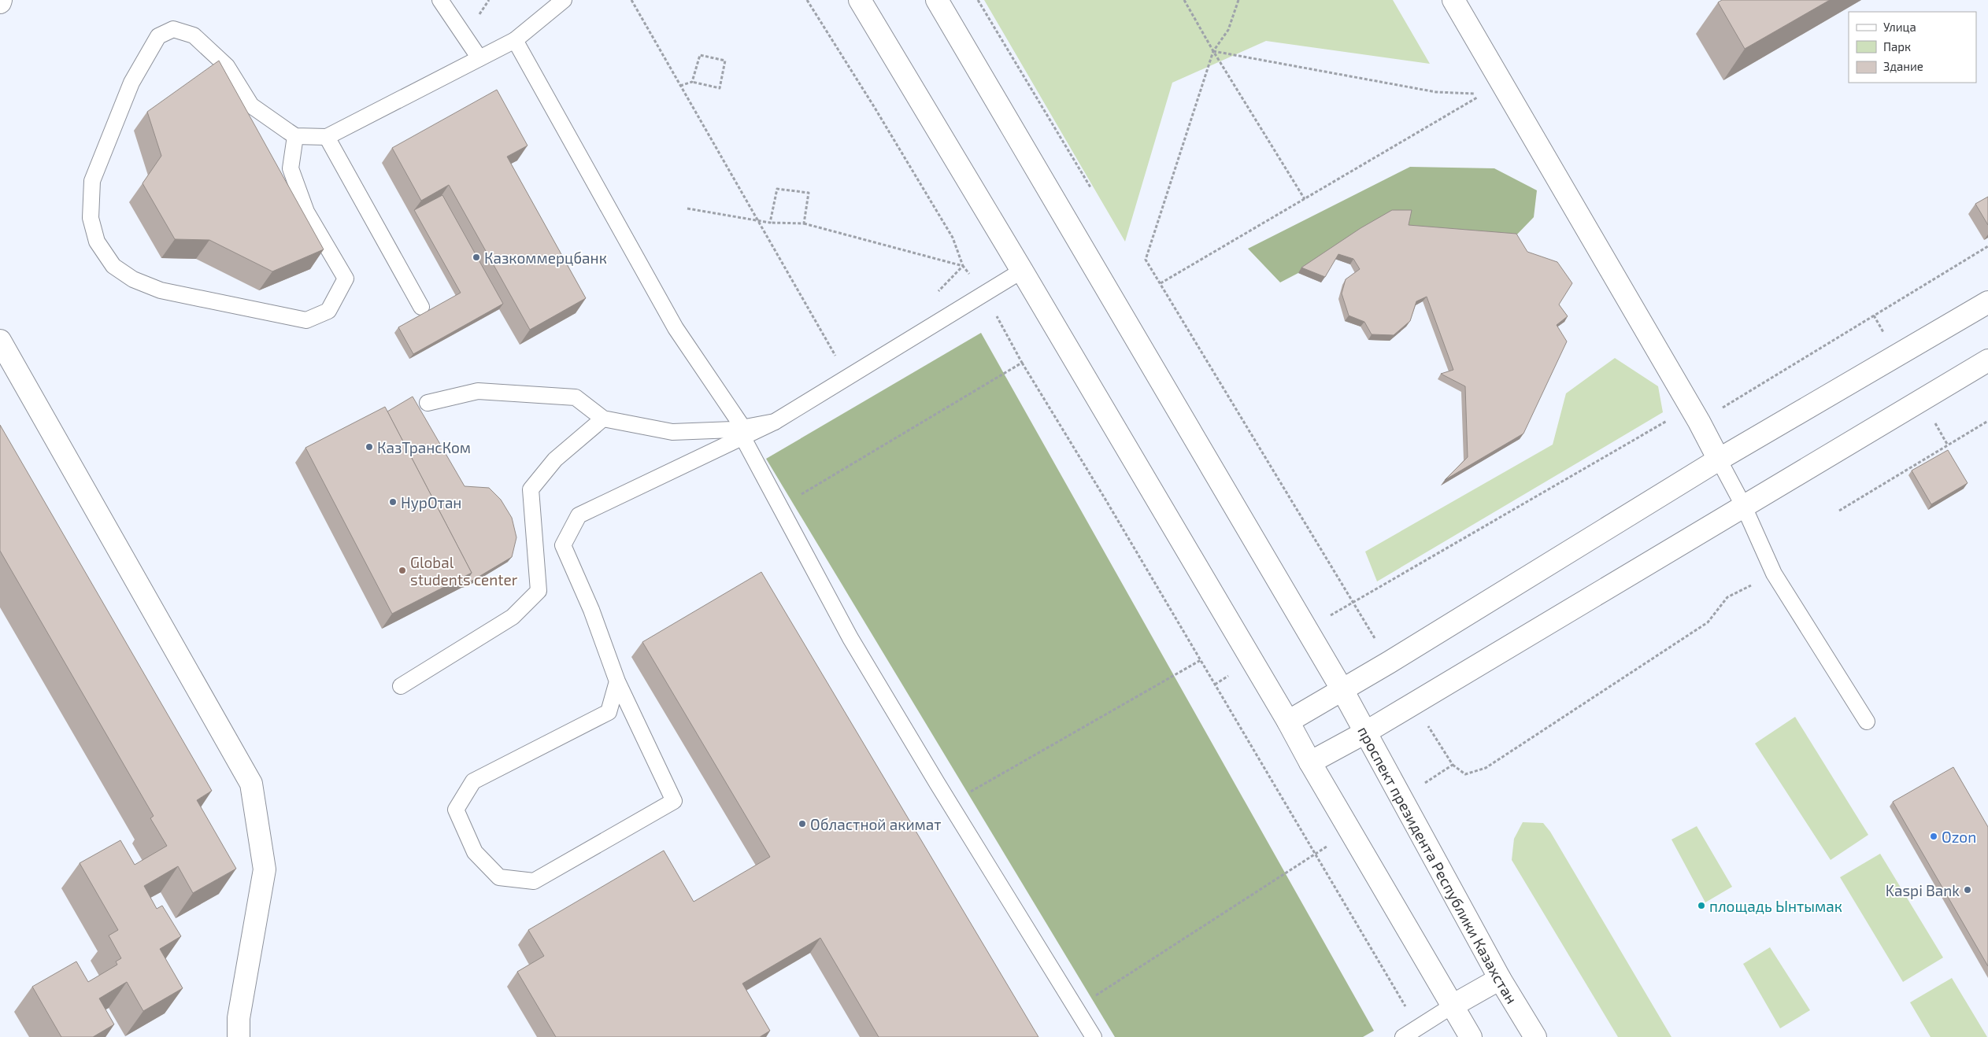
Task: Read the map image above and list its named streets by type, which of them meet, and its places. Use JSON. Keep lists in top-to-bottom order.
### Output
{
  "streets": {
    "main road": ["проспект президента Республики Казахстан"]
  },
  "places": [
    "Казкоммерцбанк",
    "КазТрансКом",
    "НурОтан",
    "Global students center",
    "Областной акимат",
    "Ozon",
    "Kaspi Bank",
    "площадь Ынтымак"
  ],
  "legend": ["Улица", "Парк", "Здание"]
}
